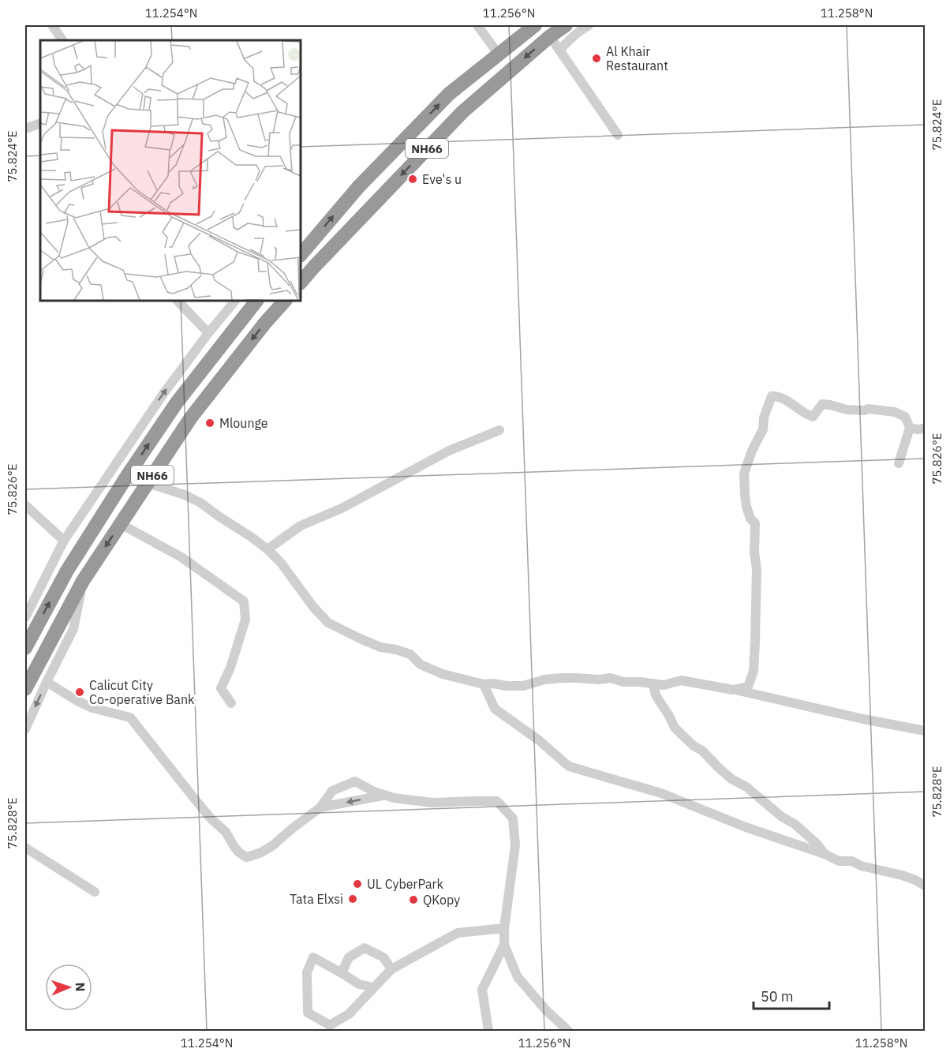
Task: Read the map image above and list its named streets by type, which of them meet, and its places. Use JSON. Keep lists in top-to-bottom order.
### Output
{
  "streets": {
    "highway": ["NH66"]
  },
  "places": [
    "Al Khair Restaurant",
    "Eve's u",
    "Mlounge",
    "Calicut City Co-operative Bank",
    "UL CyberPark",
    "Tata Elxsi",
    "QKopy"
  ],
  "scale_bar": "50 m",
  "north": "right",
  "coordinates": [
    "11.254°N",
    "11.256°N",
    "11.258°N",
    "75.824°E",
    "75.826°E",
    "75.828°E"
  ]
}
